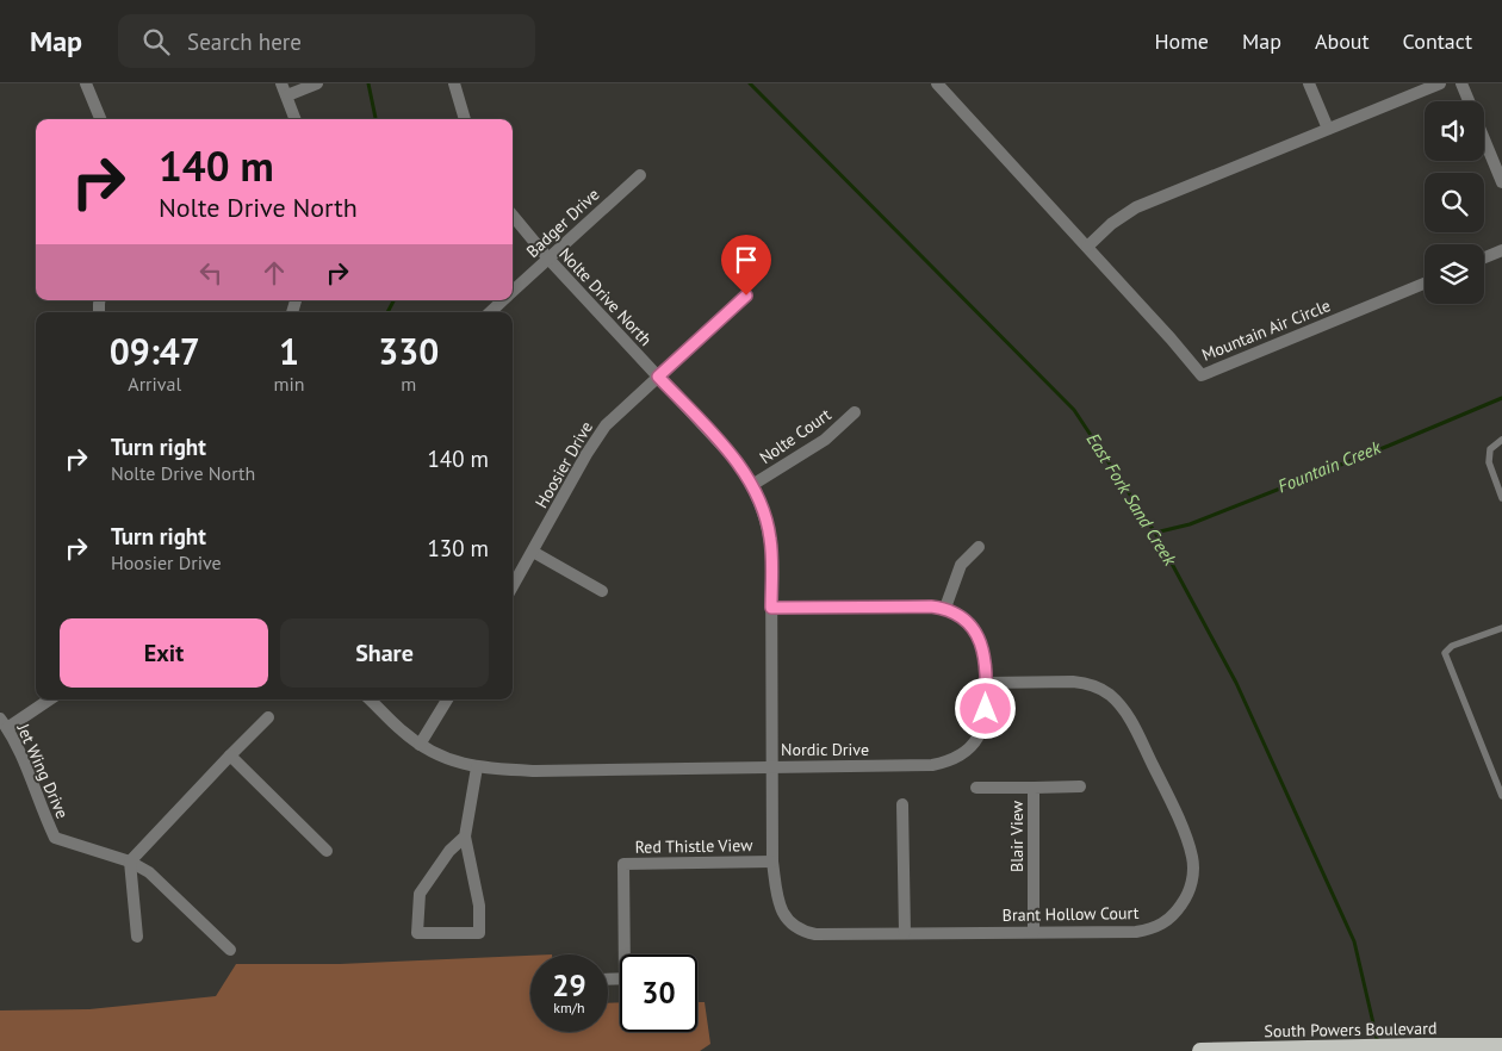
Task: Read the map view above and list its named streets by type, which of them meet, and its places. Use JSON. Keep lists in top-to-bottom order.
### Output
{
  "streets": {
    "highway": ["South Powers Boulevard"],
    "street": [
      "Badger Drive",
      "Nolte Drive North",
      "Mountain Air Circle",
      "Nolte Court",
      "Hoosier Drive",
      "Nordic Drive",
      "Jet Wing Drive",
      "Blair View",
      "Red Thistle View",
      "Brant Hollow Court"
    ]
  },
  "crossings": [
    ["Badger Drive", "Nolte Drive North"],
    ["Nolte Drive North", "Nolte Court"],
    ["Nolte Drive North", "Hoosier Drive"],
    ["Nolte Drive North", "Nordic Drive"],
    ["Nolte Drive North", "Brant Hollow Court"],
    ["Nordic Drive", "Brant Hollow Court"],
    ["Blair View", "Brant Hollow Court"],
    ["Red Thistle View", "Brant Hollow Court"]
  ],
  "water": ["Fountain Creek", "East Fork Sand Creek"],
  "page": {
    "header": "Map",
    "search": "Search here",
    "nav": [
      "Home",
      "Map",
      "About",
      "Contact"
    ],
    "turn": ["140 m", "Nolte Drive North"],
    "eta": [
      "09:47",
      "Arrival",
      "1",
      "min",
      "330",
      "m"
    ],
    "list": [
      {
        "name": "Turn right",
        "note": "Nolte Drive North",
        "value": "140 m"
      },
      {
        "name": "Turn right",
        "note": "Hoosier Drive",
        "value": "130 m"
      }
    ],
    "buttons": ["Exit", "Share"],
    "speed": "29 km/h",
    "limit": "30"
  }
}
